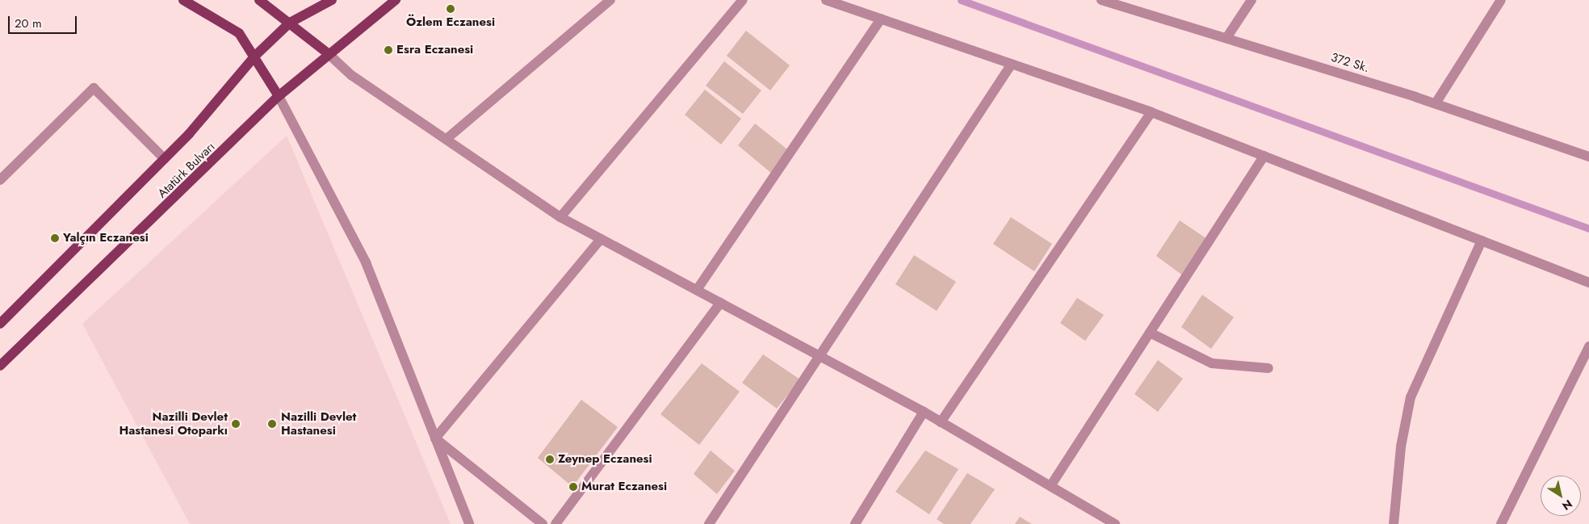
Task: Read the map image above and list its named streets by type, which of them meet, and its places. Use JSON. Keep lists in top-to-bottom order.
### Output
{
  "streets": {
    "main road": ["Atatürk Bulvarı"],
    "street": ["372 Sk."]
  },
  "places": [
    "Özlem Eczanesi",
    "Esra Eczanesi",
    "Yalçın Eczanesi",
    "Nazilli Devlet Hastanesi Otoparkı",
    "Nazilli Devlet Hastanesi",
    "Zeynep Eczanesi",
    "Murat Eczanesi"
  ],
  "scale_bar": "20 m",
  "north": "bottom right"
}
